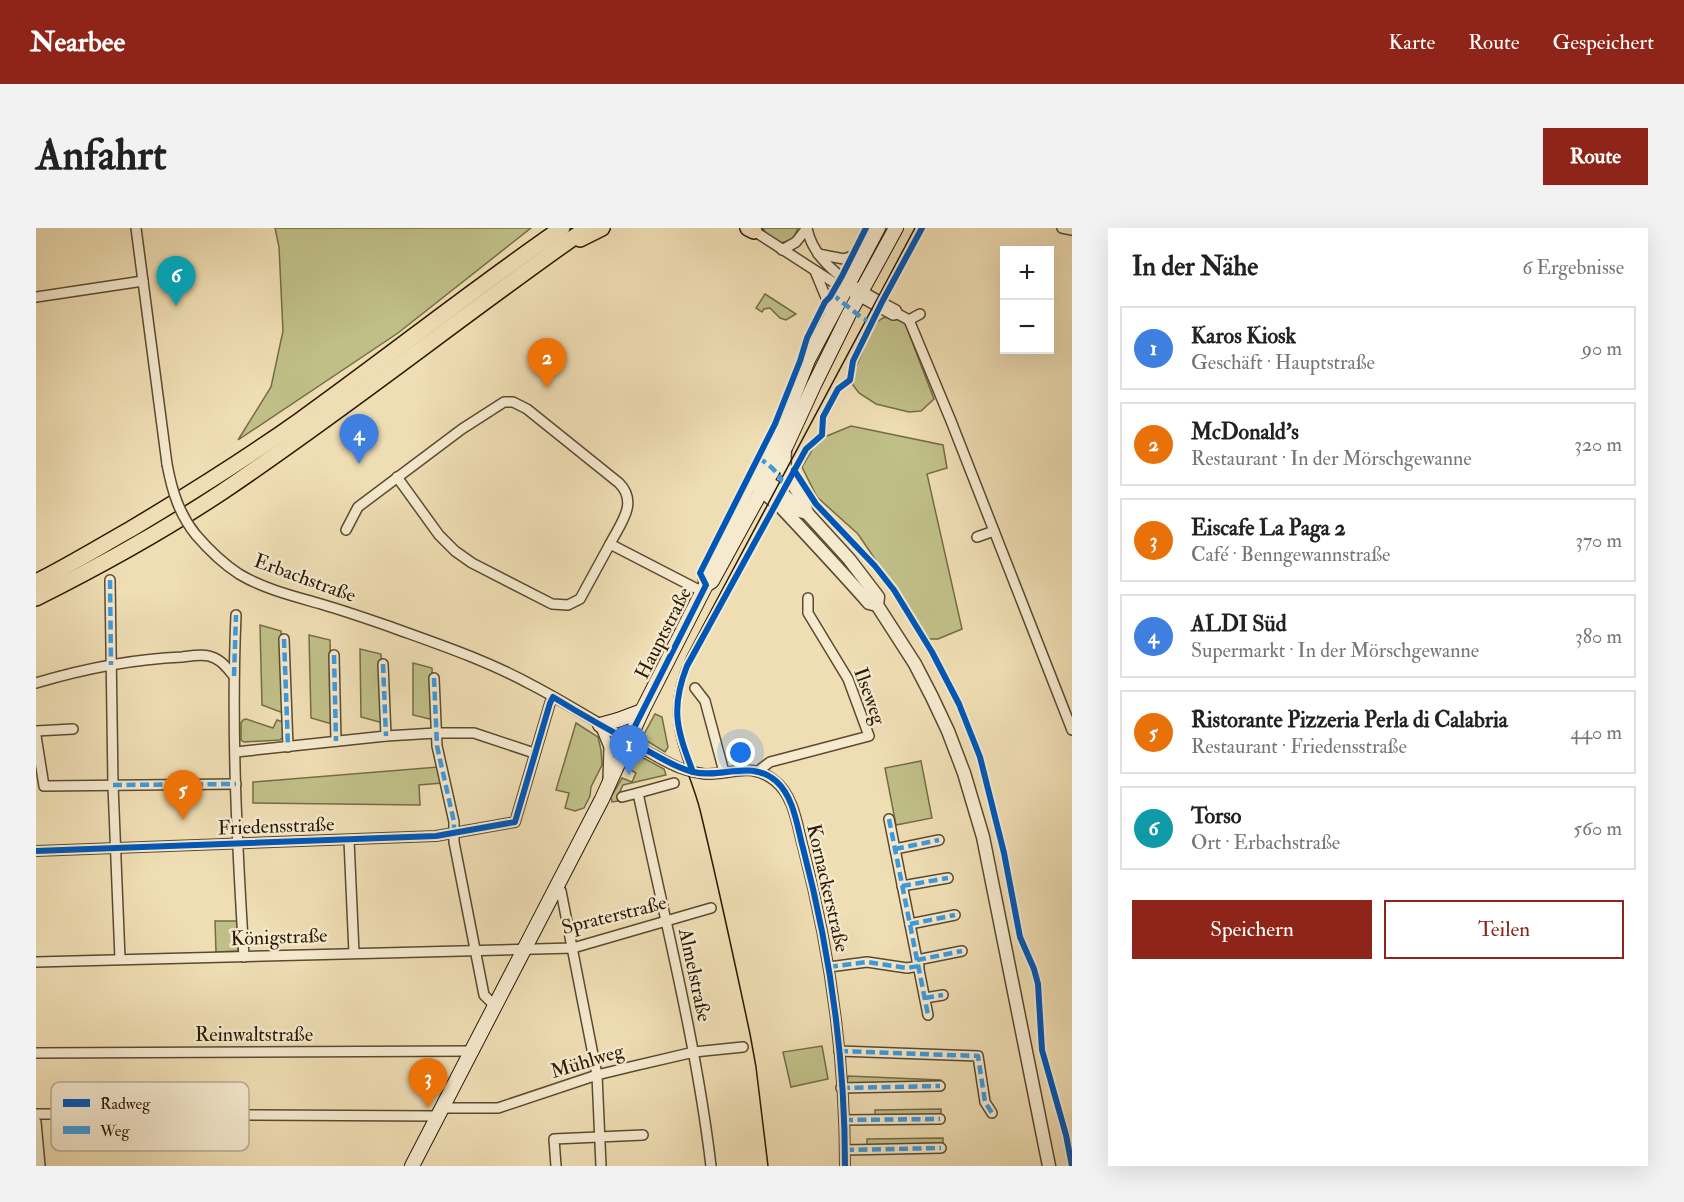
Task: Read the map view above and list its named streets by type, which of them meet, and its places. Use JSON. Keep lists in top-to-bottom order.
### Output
{
  "streets": {
    "main road": ["Hauptstraße"],
    "street": [
      "Erbachstraße",
      "Ilseweg",
      "Friedensstraße",
      "Kornackerstraße",
      "Spraterstraße",
      "Königstraße",
      "Almelstraße",
      "Reinwaltstraße",
      "Mühlweg"
    ]
  },
  "crossings": [
    ["Erbachstraße", "Hauptstraße"],
    ["Hauptstraße", "Spraterstraße"],
    ["Hauptstraße", "Königstraße"],
    ["Hauptstraße", "Reinwaltstraße"],
    ["Hauptstraße", "Mühlweg"],
    ["Ilseweg", "Kornackerstraße"],
    ["Spraterstraße", "Königstraße"],
    ["Spraterstraße", "Almelstraße"],
    ["Almelstraße", "Mühlweg"]
  ],
  "legend": ["Radweg", "Weg"],
  "page": {
    "header": "Nearbee",
    "nav": ["Karte", "Route", "Gespeichert"],
    "buttons": [
      "Route",
      ["Speichern", "Teilen"]
    ],
    "title": "Anfahrt",
    "heading": ["In der Nähe", "6 Ergebnisse"],
    "map_buttons": ["+", "−"],
    "pins": [
      "6",
      "2",
      "4",
      "1",
      "5",
      "3"
    ],
    "list": [
      {
        "mark": "1",
        "name": "Karos Kiosk",
        "note": "Geschäft · Hauptstraße",
        "value": "90 m"
      },
      {
        "mark": "2",
        "name": "McDonald's",
        "note": "Restaurant · In der Mörschgewanne",
        "value": "320 m"
      },
      {
        "mark": "3",
        "name": "Eiscafe La Paga 2",
        "note": "Café · Benngewannstraße",
        "value": "370 m"
      },
      {
        "mark": "4",
        "name": "ALDI Süd",
        "note": "Supermarkt · In der Mörschgewanne",
        "value": "380 m"
      },
      {
        "mark": "5",
        "name": "Ristorante Pizzeria Perla di Calabria",
        "note": "Restaurant · Friedensstraße",
        "value": "440 m"
      },
      {
        "mark": "6",
        "name": "Torso",
        "note": "Ort · Erbachstraße",
        "value": "560 m"
      }
    ]
  }
}
